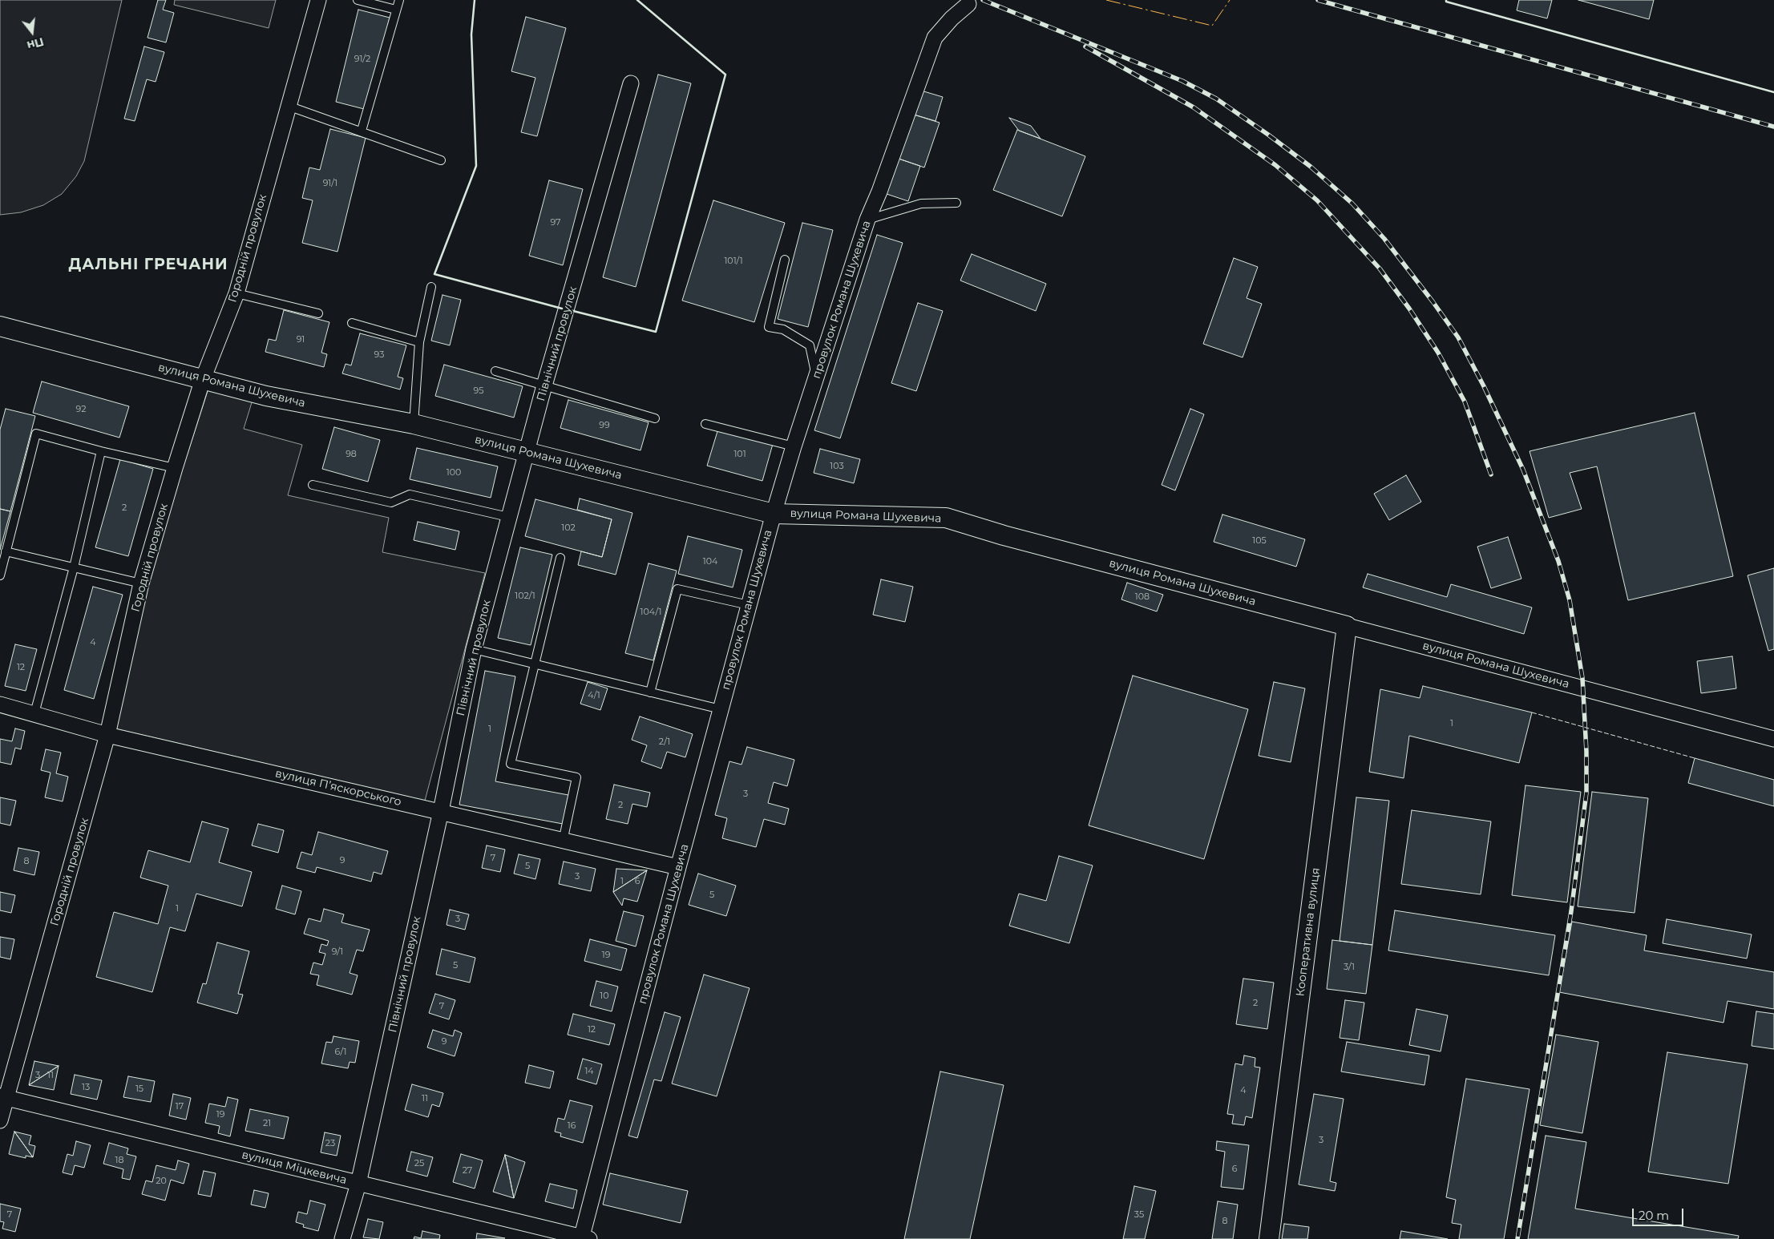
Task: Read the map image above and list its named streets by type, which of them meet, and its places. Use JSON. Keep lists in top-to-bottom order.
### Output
{
  "streets": {
    "street": [
      "Городній провулок",
      "провулок Романа Шухевича",
      "Північний провулок",
      "вулиця Романа Шухевича",
      "вулиця Пʼяскорського",
      "Кооперативна вулиця",
      "вулиця Міцкевича"
    ]
  },
  "crossings": [
    ["Городній провулок", "вулиця Романа Шухевича"],
    ["Городній провулок", "вулиця Пʼяскорського"],
    ["Городній провулок", "вулиця Міцкевича"],
    ["провулок Романа Шухевича", "вулиця Романа Шухевича"],
    ["провулок Романа Шухевича", "вулиця Пʼяскорського"],
    ["провулок Романа Шухевича", "вулиця Міцкевича"],
    ["Північний провулок", "вулиця Романа Шухевича"],
    ["Північний провулок", "вулиця Пʼяскорського"],
    ["Північний провулок", "вулиця Міцкевича"],
    ["вулиця Романа Шухевича", "Кооперативна вулиця"]
  ],
  "districts": ["ДАЛЬНІ ГРЕЧАНИ"],
  "house_numbers": [
    "91/2",
    "91/1",
    "97",
    "101/1",
    "91",
    "93",
    "95",
    "92",
    "99",
    "98",
    "101",
    "103",
    "100",
    "2",
    "102",
    "105",
    "104",
    "102/1",
    "108",
    "104/1",
    "4",
    "12",
    "4/1",
    "1",
    "1",
    "2/1",
    "3",
    "2",
    "7",
    "9",
    "8",
    "5",
    "3",
    "1",
    "6",
    "5",
    "1",
    "3",
    "9/1",
    "19",
    "5",
    "3/1",
    "10",
    "2",
    "7",
    "12",
    "9",
    "6/1",
    "14",
    "3",
    "11",
    "13",
    "15",
    "4",
    "11",
    "17",
    "19",
    "21",
    "16",
    "3",
    "23",
    "18",
    "25",
    "6",
    "27",
    "20",
    "7",
    "35",
    "8"
  ],
  "scale_bar": "20 m",
  "north": "bottom"
}
